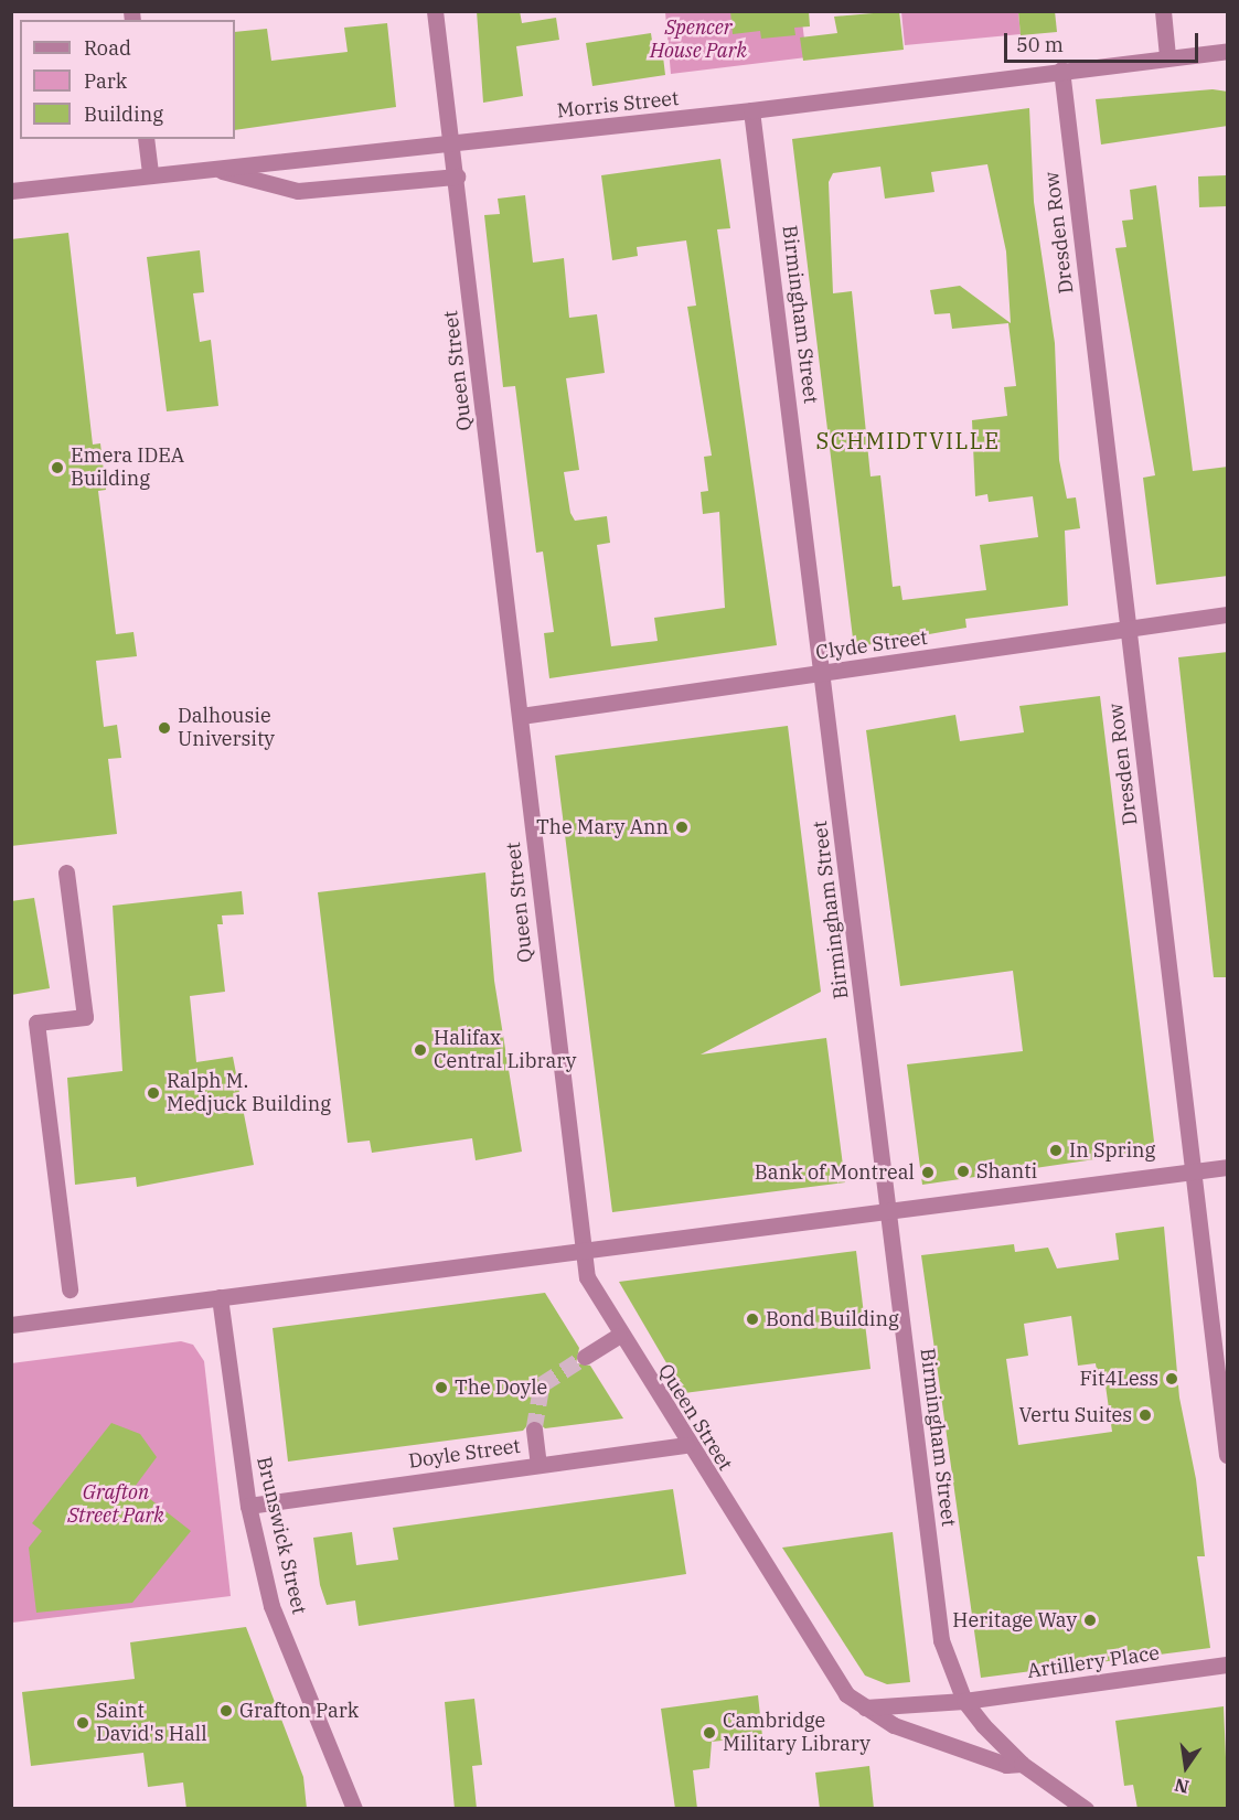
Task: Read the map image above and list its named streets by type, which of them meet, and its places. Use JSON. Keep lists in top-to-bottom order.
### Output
{
  "streets": {
    "street": [
      "Morris Street",
      "Dresden Row",
      "Birmingham Street",
      "Queen Street",
      "Clyde Street",
      "Doyle Street",
      "Brunswick Street",
      "Artillery Place"
    ]
  },
  "crossings": [
    ["Morris Street", "Dresden Row"],
    ["Morris Street", "Birmingham Street"],
    ["Morris Street", "Queen Street"],
    ["Dresden Row", "Clyde Street"],
    ["Birmingham Street", "Queen Street"],
    ["Birmingham Street", "Clyde Street"],
    ["Birmingham Street", "Artillery Place"],
    ["Queen Street", "Clyde Street"],
    ["Queen Street", "Doyle Street"],
    ["Queen Street", "Artillery Place"],
    ["Doyle Street", "Brunswick Street"]
  ],
  "districts": ["SCHMIDTVILLE"],
  "parks": ["Spencer House Park", "Grafton Street Park"],
  "places": [
    "Emera IDEA Building",
    "Dalhousie University",
    "The Mary Ann",
    "Halifax Central Library",
    "Ralph M. Medjuck Building",
    "In Spring",
    "Shanti",
    "Bank of Montreal",
    "Bond Building",
    "Fit4Less",
    "The Doyle",
    "Vertu Suites",
    "Heritage Way",
    "Grafton Park",
    "Saint David's Hall",
    "Cambridge Military Library"
  ],
  "legend": ["Road", "Park", "Building"],
  "scale_bar": "50 m",
  "north": "bottom"
}
